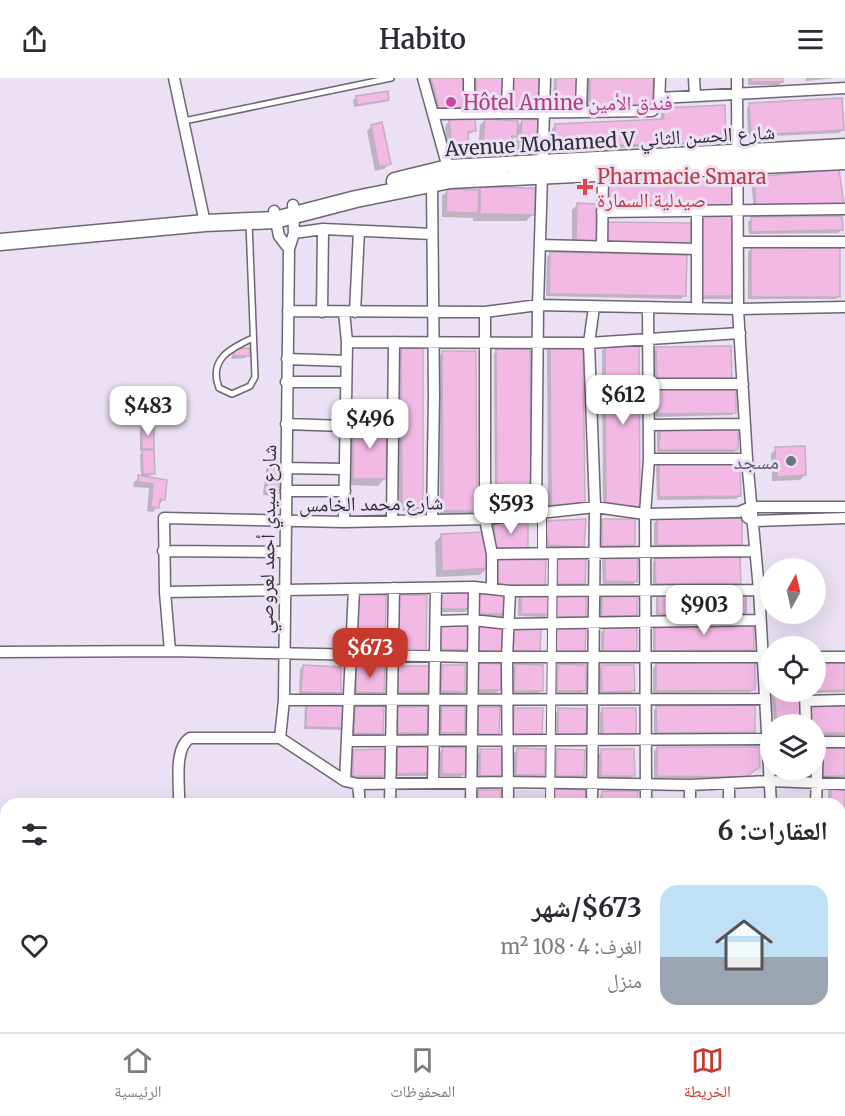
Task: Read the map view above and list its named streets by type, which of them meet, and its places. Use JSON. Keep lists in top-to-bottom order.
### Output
{
  "streets": {
    "main road": ["Avenue Mohamed V شارع الحسن الثاني"],
    "street": ["شارع محمد الخامس", "شارع سيدي أحمد لعروصي"]
  },
  "crossings": [
    ["Avenue Mohamed V شارع الحسن الثاني", "شارع سيدي أحمد لعروصي"],
    ["شارع محمد الخامس", "شارع سيدي أحمد لعروصي"]
  ],
  "places": {
    "other": ["Hôtel Amine فندق الأمين", "مسجد"],
    "health": ["Pharmacie Smara صيدلية السمارة"]
  },
  "north": "top",
  "page": {
    "header": "Habito",
    "price": [
      "$612",
      "$483",
      "$496",
      "$593",
      "$903",
      "$673"
    ],
    "heading": "العقارات: 6",
    "list": [
      {
        "name": "$673/شهر",
        "note": "الغرف: 4 · 108 m² · منزل"
      }
    ],
    "tabs": ["الخريطة", "المحفوظات", "الرئيسية"]
  }
}
